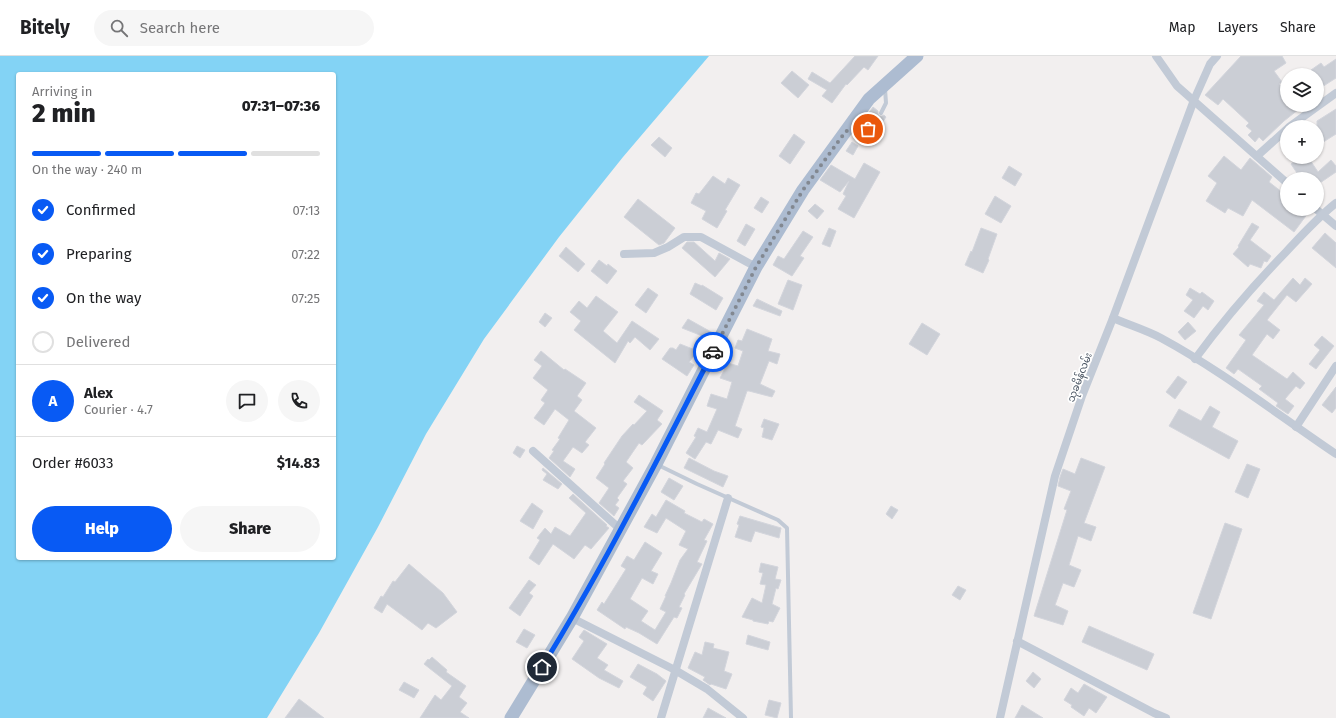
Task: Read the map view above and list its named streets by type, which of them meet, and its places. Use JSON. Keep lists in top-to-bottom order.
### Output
{
  "streets": {
    "street": ["သုခမိန်လမ်း"]
  },
  "page": {
    "header": "Bitely",
    "search": "Search here",
    "nav": ["Map", "Layers", "Share"],
    "map_buttons": ["+", "−"],
    "heading": ["2 min", "Arriving in", "07:31–07:36"],
    "panel": [
      "Alex",
      "Courier · 4.7",
      "Order #6033",
      "$14.83"
    ],
    "bar": "On the way · 240 m",
    "list": [
      ["Confirmed", "07:13"],
      ["Preparing", "07:22"],
      ["On the way", "07:25"],
      "Delivered"
    ],
    "round": "A",
    "buttons": ["Help", "Share"]
  }
}
